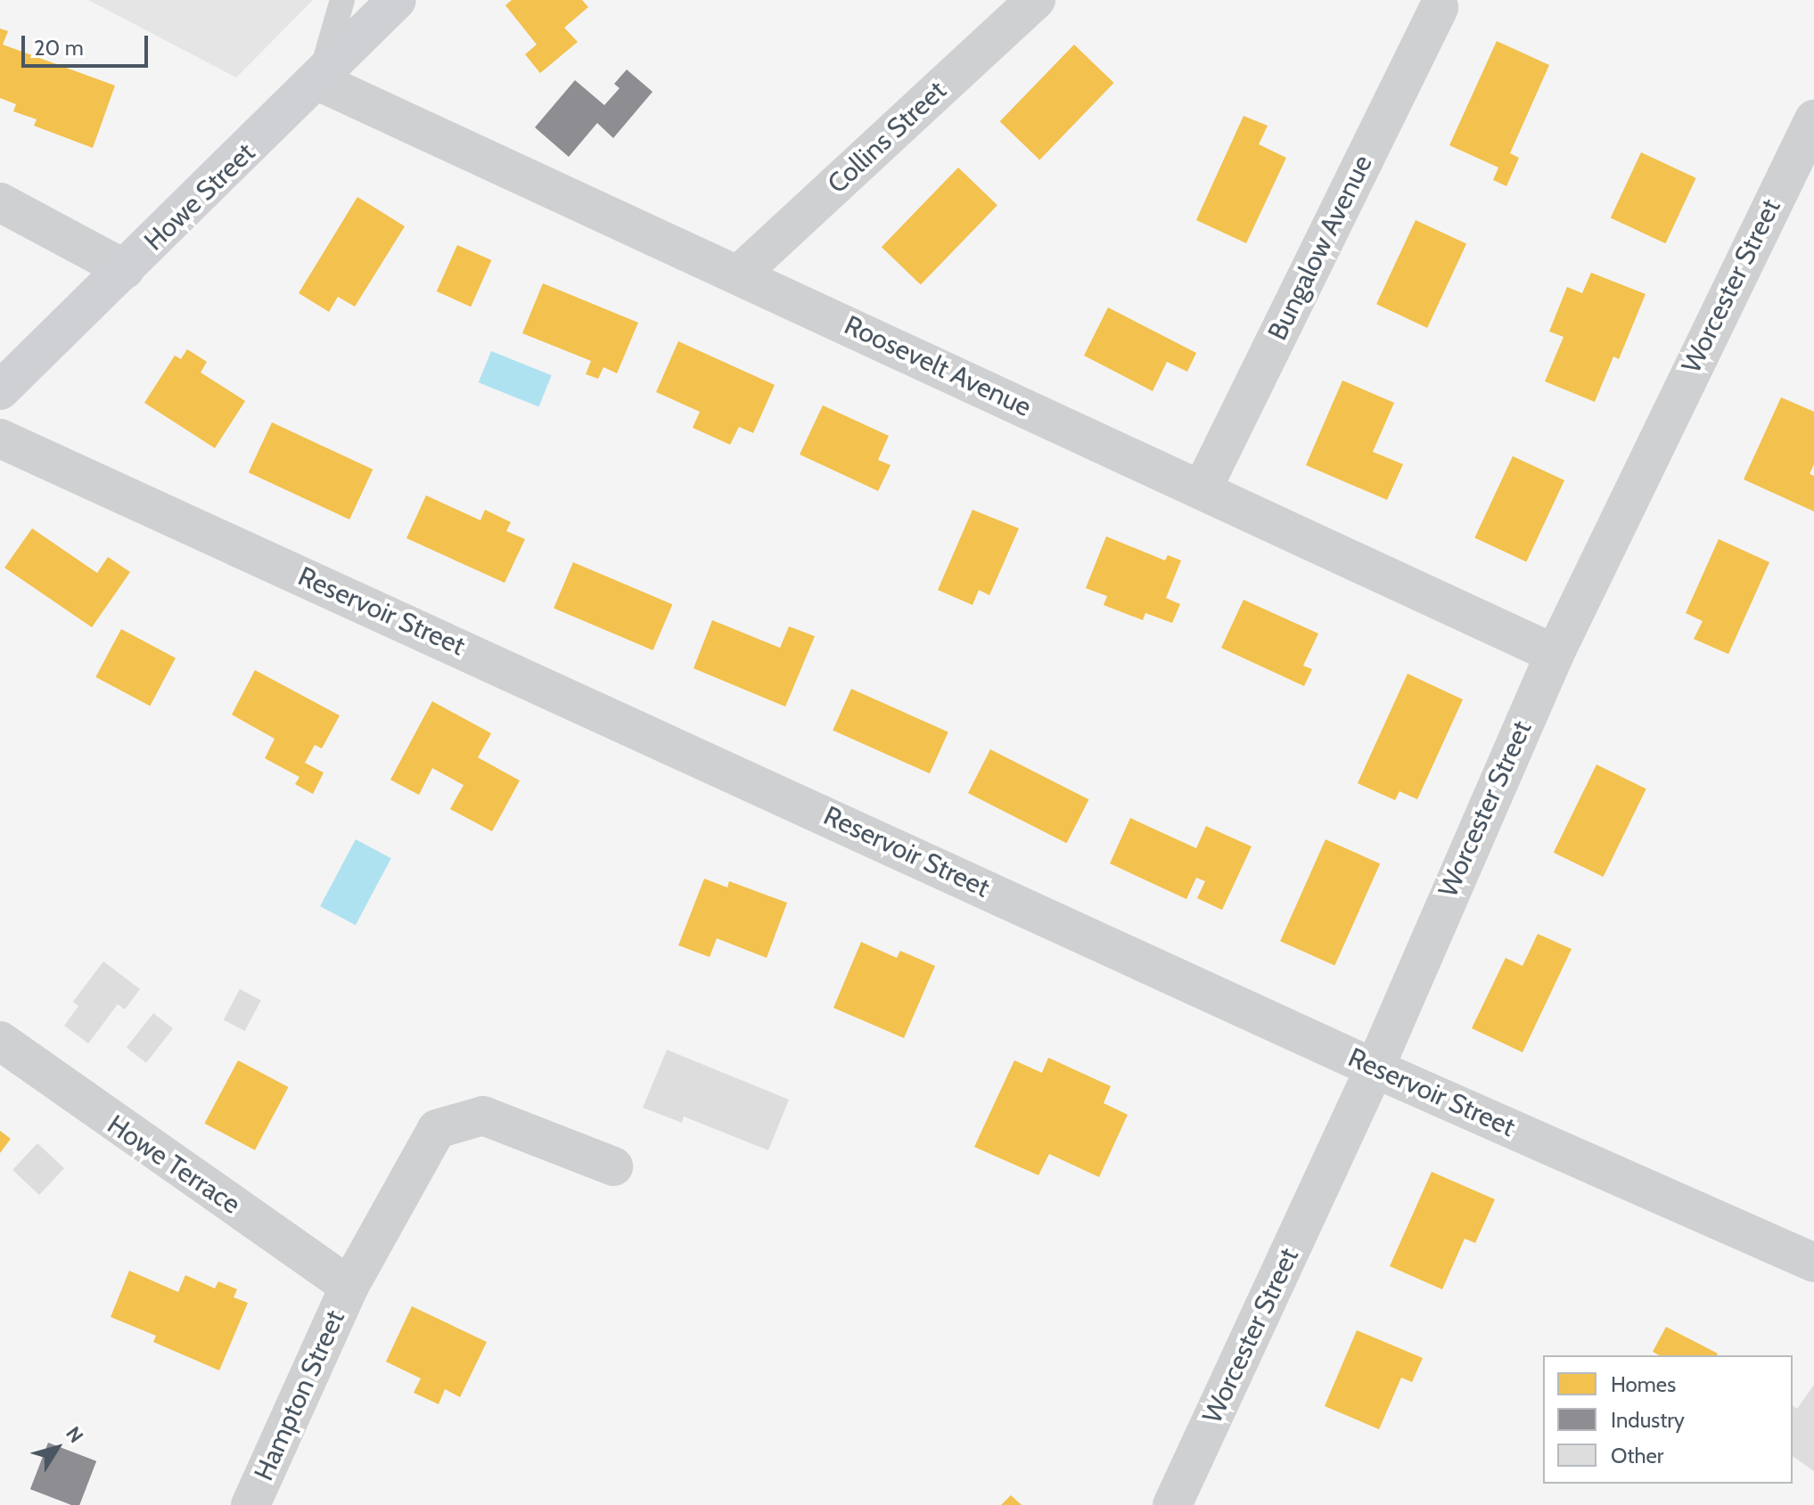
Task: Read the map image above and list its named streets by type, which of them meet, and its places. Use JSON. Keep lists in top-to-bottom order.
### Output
{
  "streets": {
    "main road": ["Howe Street"],
    "street": [
      "Collins Street",
      "Bungalow Avenue",
      "Worcester Street",
      "Roosevelt Avenue",
      "Reservoir Street",
      "Howe Terrace",
      "Hampton Street"
    ]
  },
  "crossings": [
    ["Collins Street", "Roosevelt Avenue"],
    ["Howe Street", "Roosevelt Avenue"],
    ["Bungalow Avenue", "Roosevelt Avenue"],
    ["Worcester Street", "Roosevelt Avenue"],
    ["Worcester Street", "Reservoir Street"],
    ["Howe Terrace", "Hampton Street"]
  ],
  "legend": ["Homes", "Industry", "Other"],
  "scale_bar": "20 m",
  "north": "top right"
}
